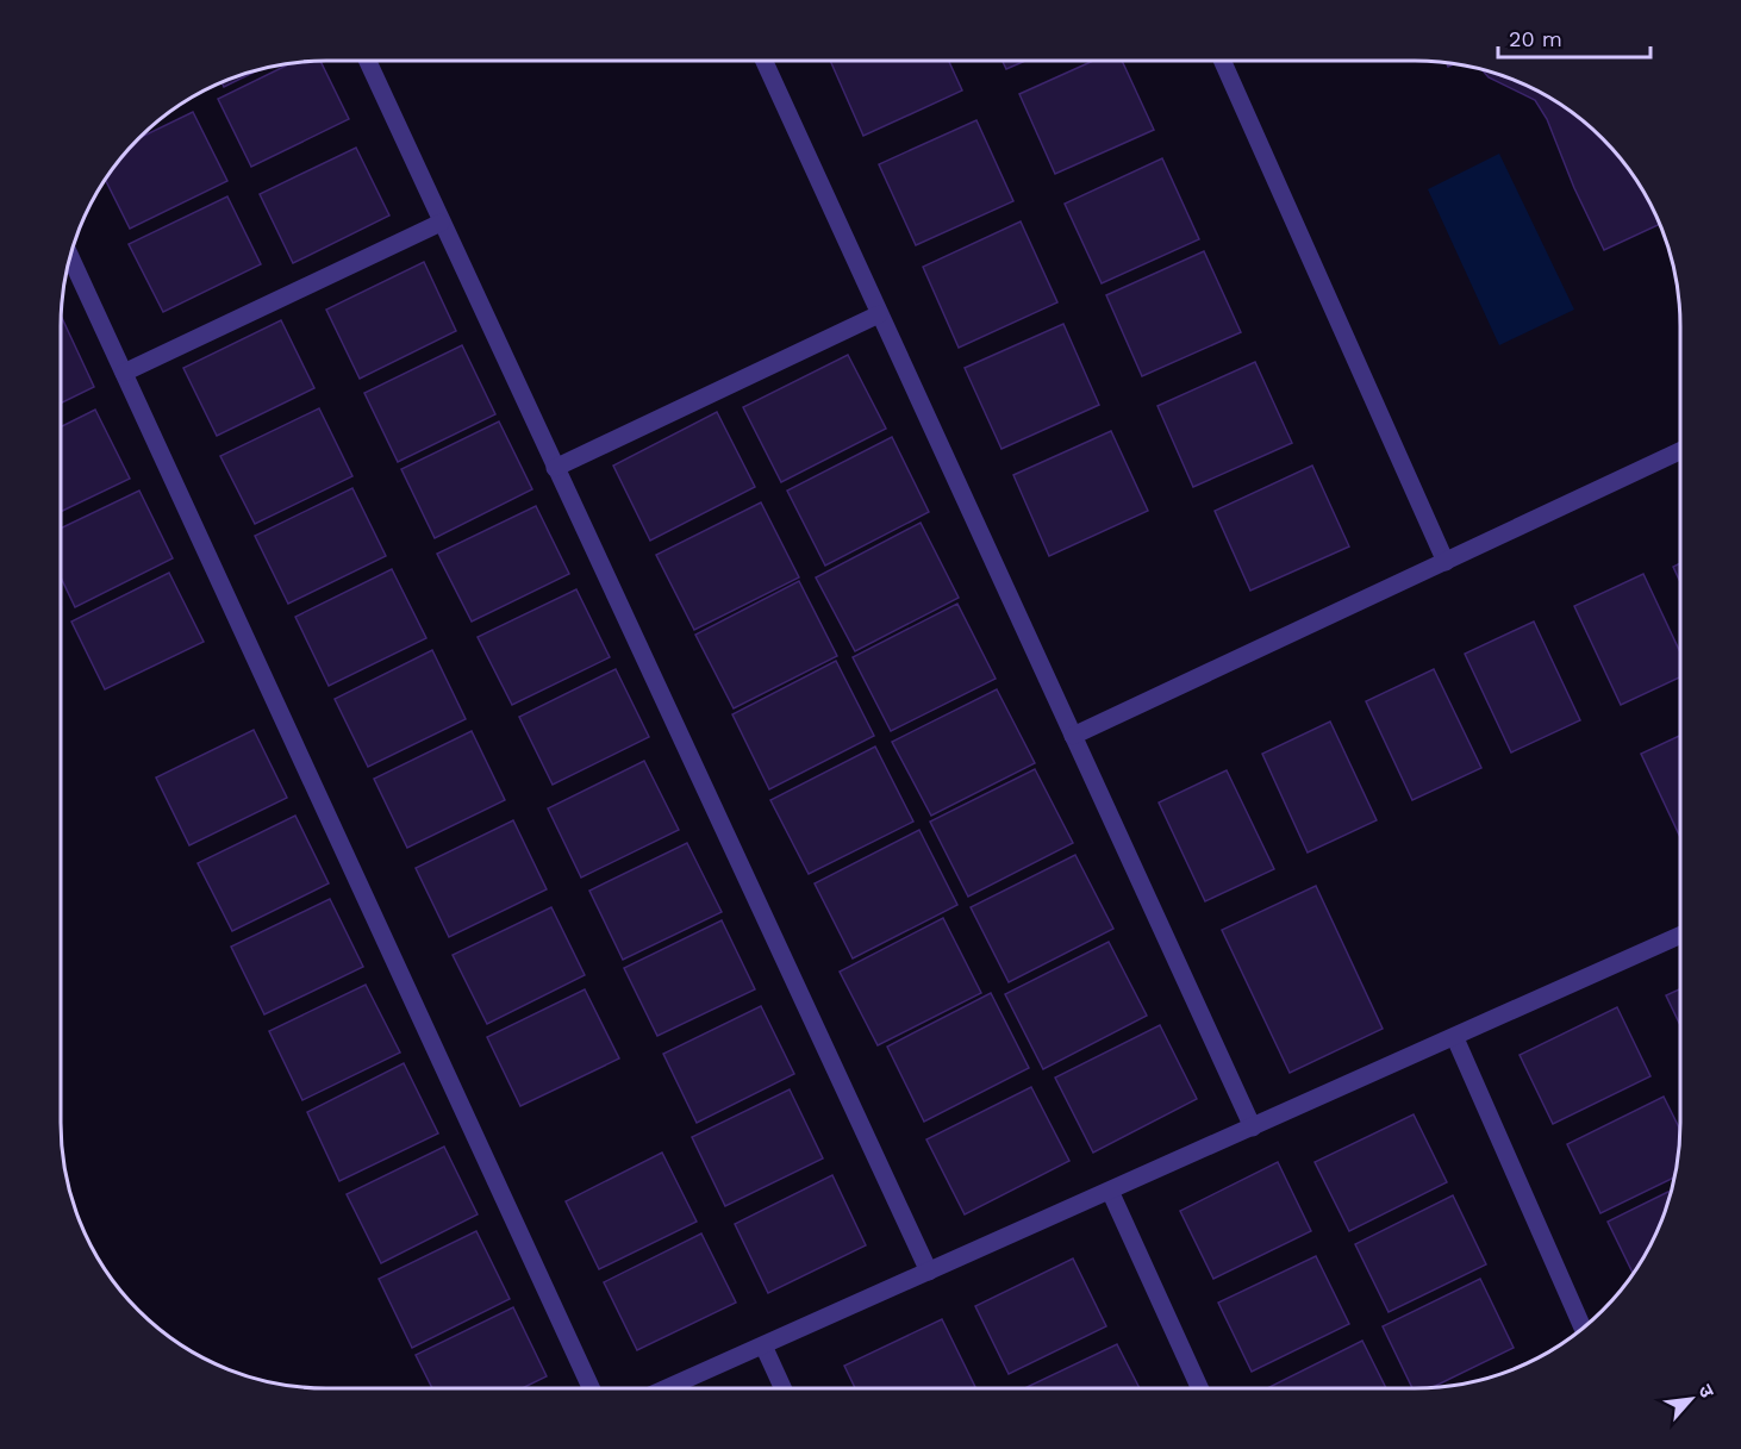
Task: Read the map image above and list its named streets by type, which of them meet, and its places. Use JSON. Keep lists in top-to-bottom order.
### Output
{
  "scale_bar": "20 m",
  "north": "top right"
}
